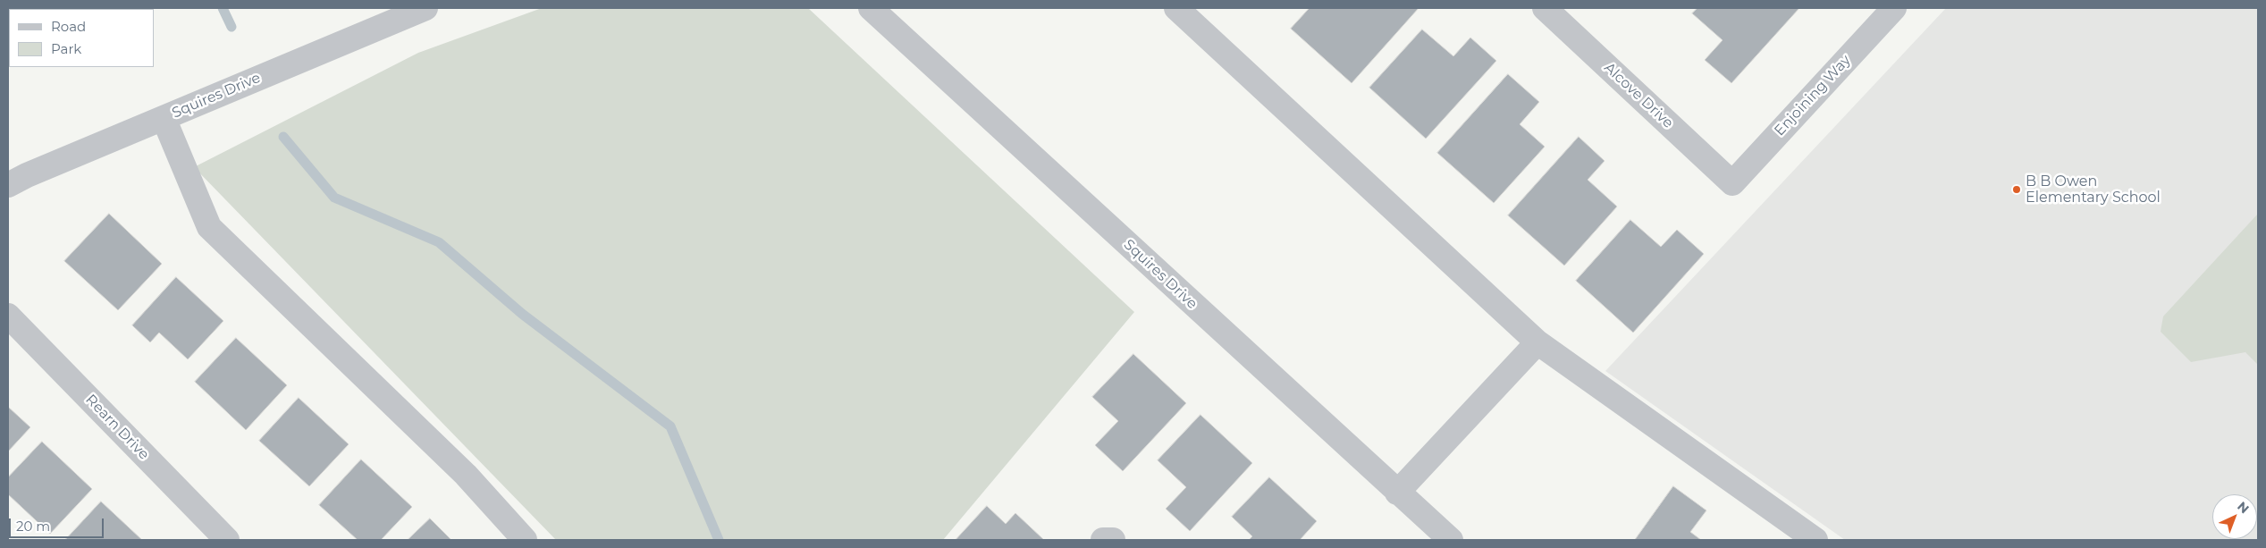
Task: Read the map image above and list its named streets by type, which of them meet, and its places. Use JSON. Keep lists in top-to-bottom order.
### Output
{
  "streets": {
    "street": [
      "Squires Drive",
      "Alcove Drive",
      "Enjoining Way",
      "Rearn Drive"
    ]
  },
  "crossings": [
    ["Alcove Drive", "Enjoining Way"]
  ],
  "places": ["B B Owen Elementary School"],
  "legend": ["Road", "Park"],
  "scale_bar": "20 m",
  "north": "top right"
}
